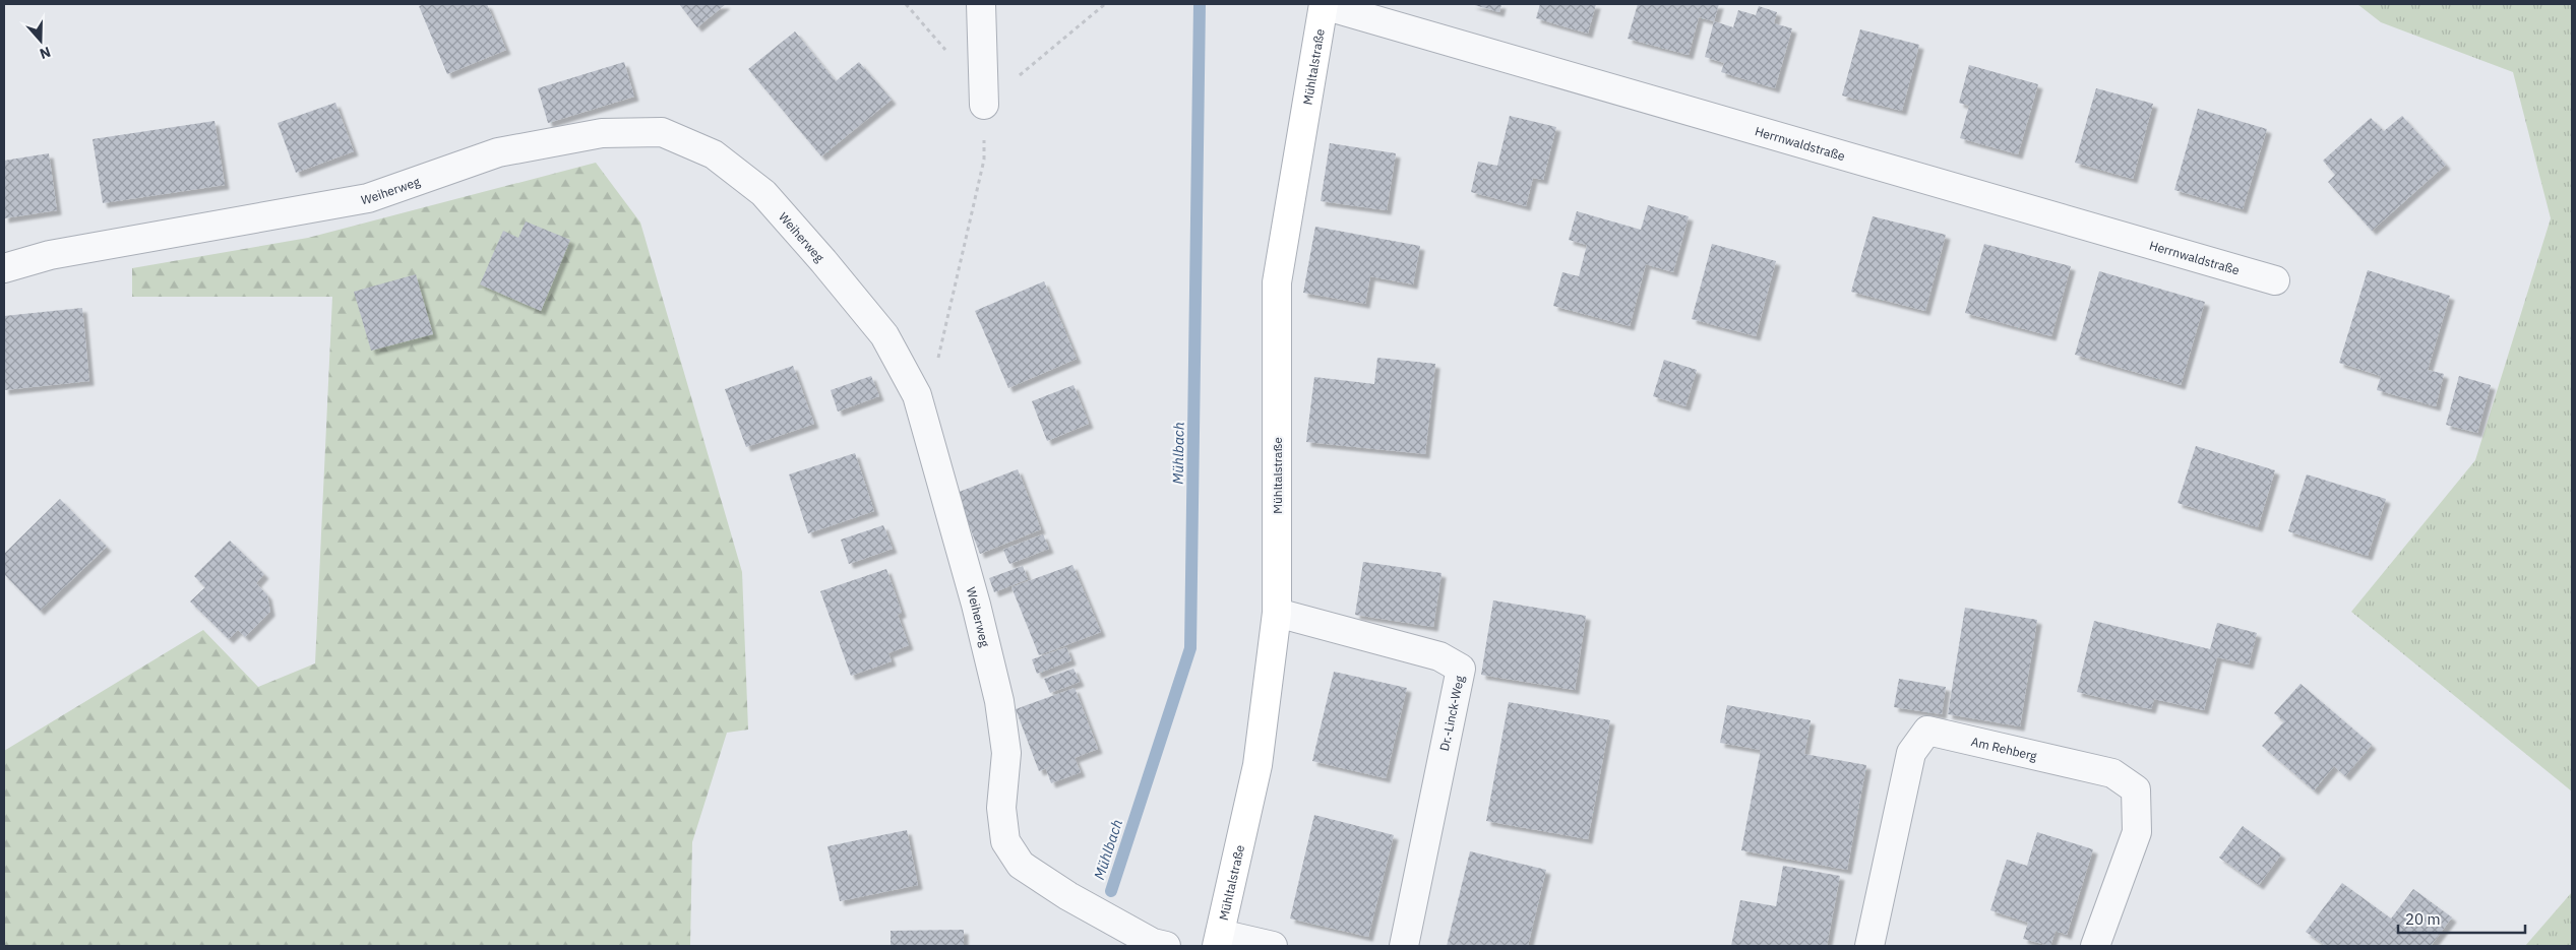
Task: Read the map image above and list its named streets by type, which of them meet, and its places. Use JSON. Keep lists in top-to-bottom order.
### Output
{
  "streets": {
    "main road": ["Mühltalstraße"],
    "street": [
      "Herrnwaldstraße",
      "Weiherweg",
      "Dr.-Linck-Weg",
      "Am Rehberg"
    ]
  },
  "crossings": [
    ["Mühltalstraße", "Herrnwaldstraße"],
    ["Mühltalstraße", "Dr.-Linck-Weg"]
  ],
  "water": ["Mühlbach"],
  "scale_bar": "20 m",
  "north": "bottom"
}
